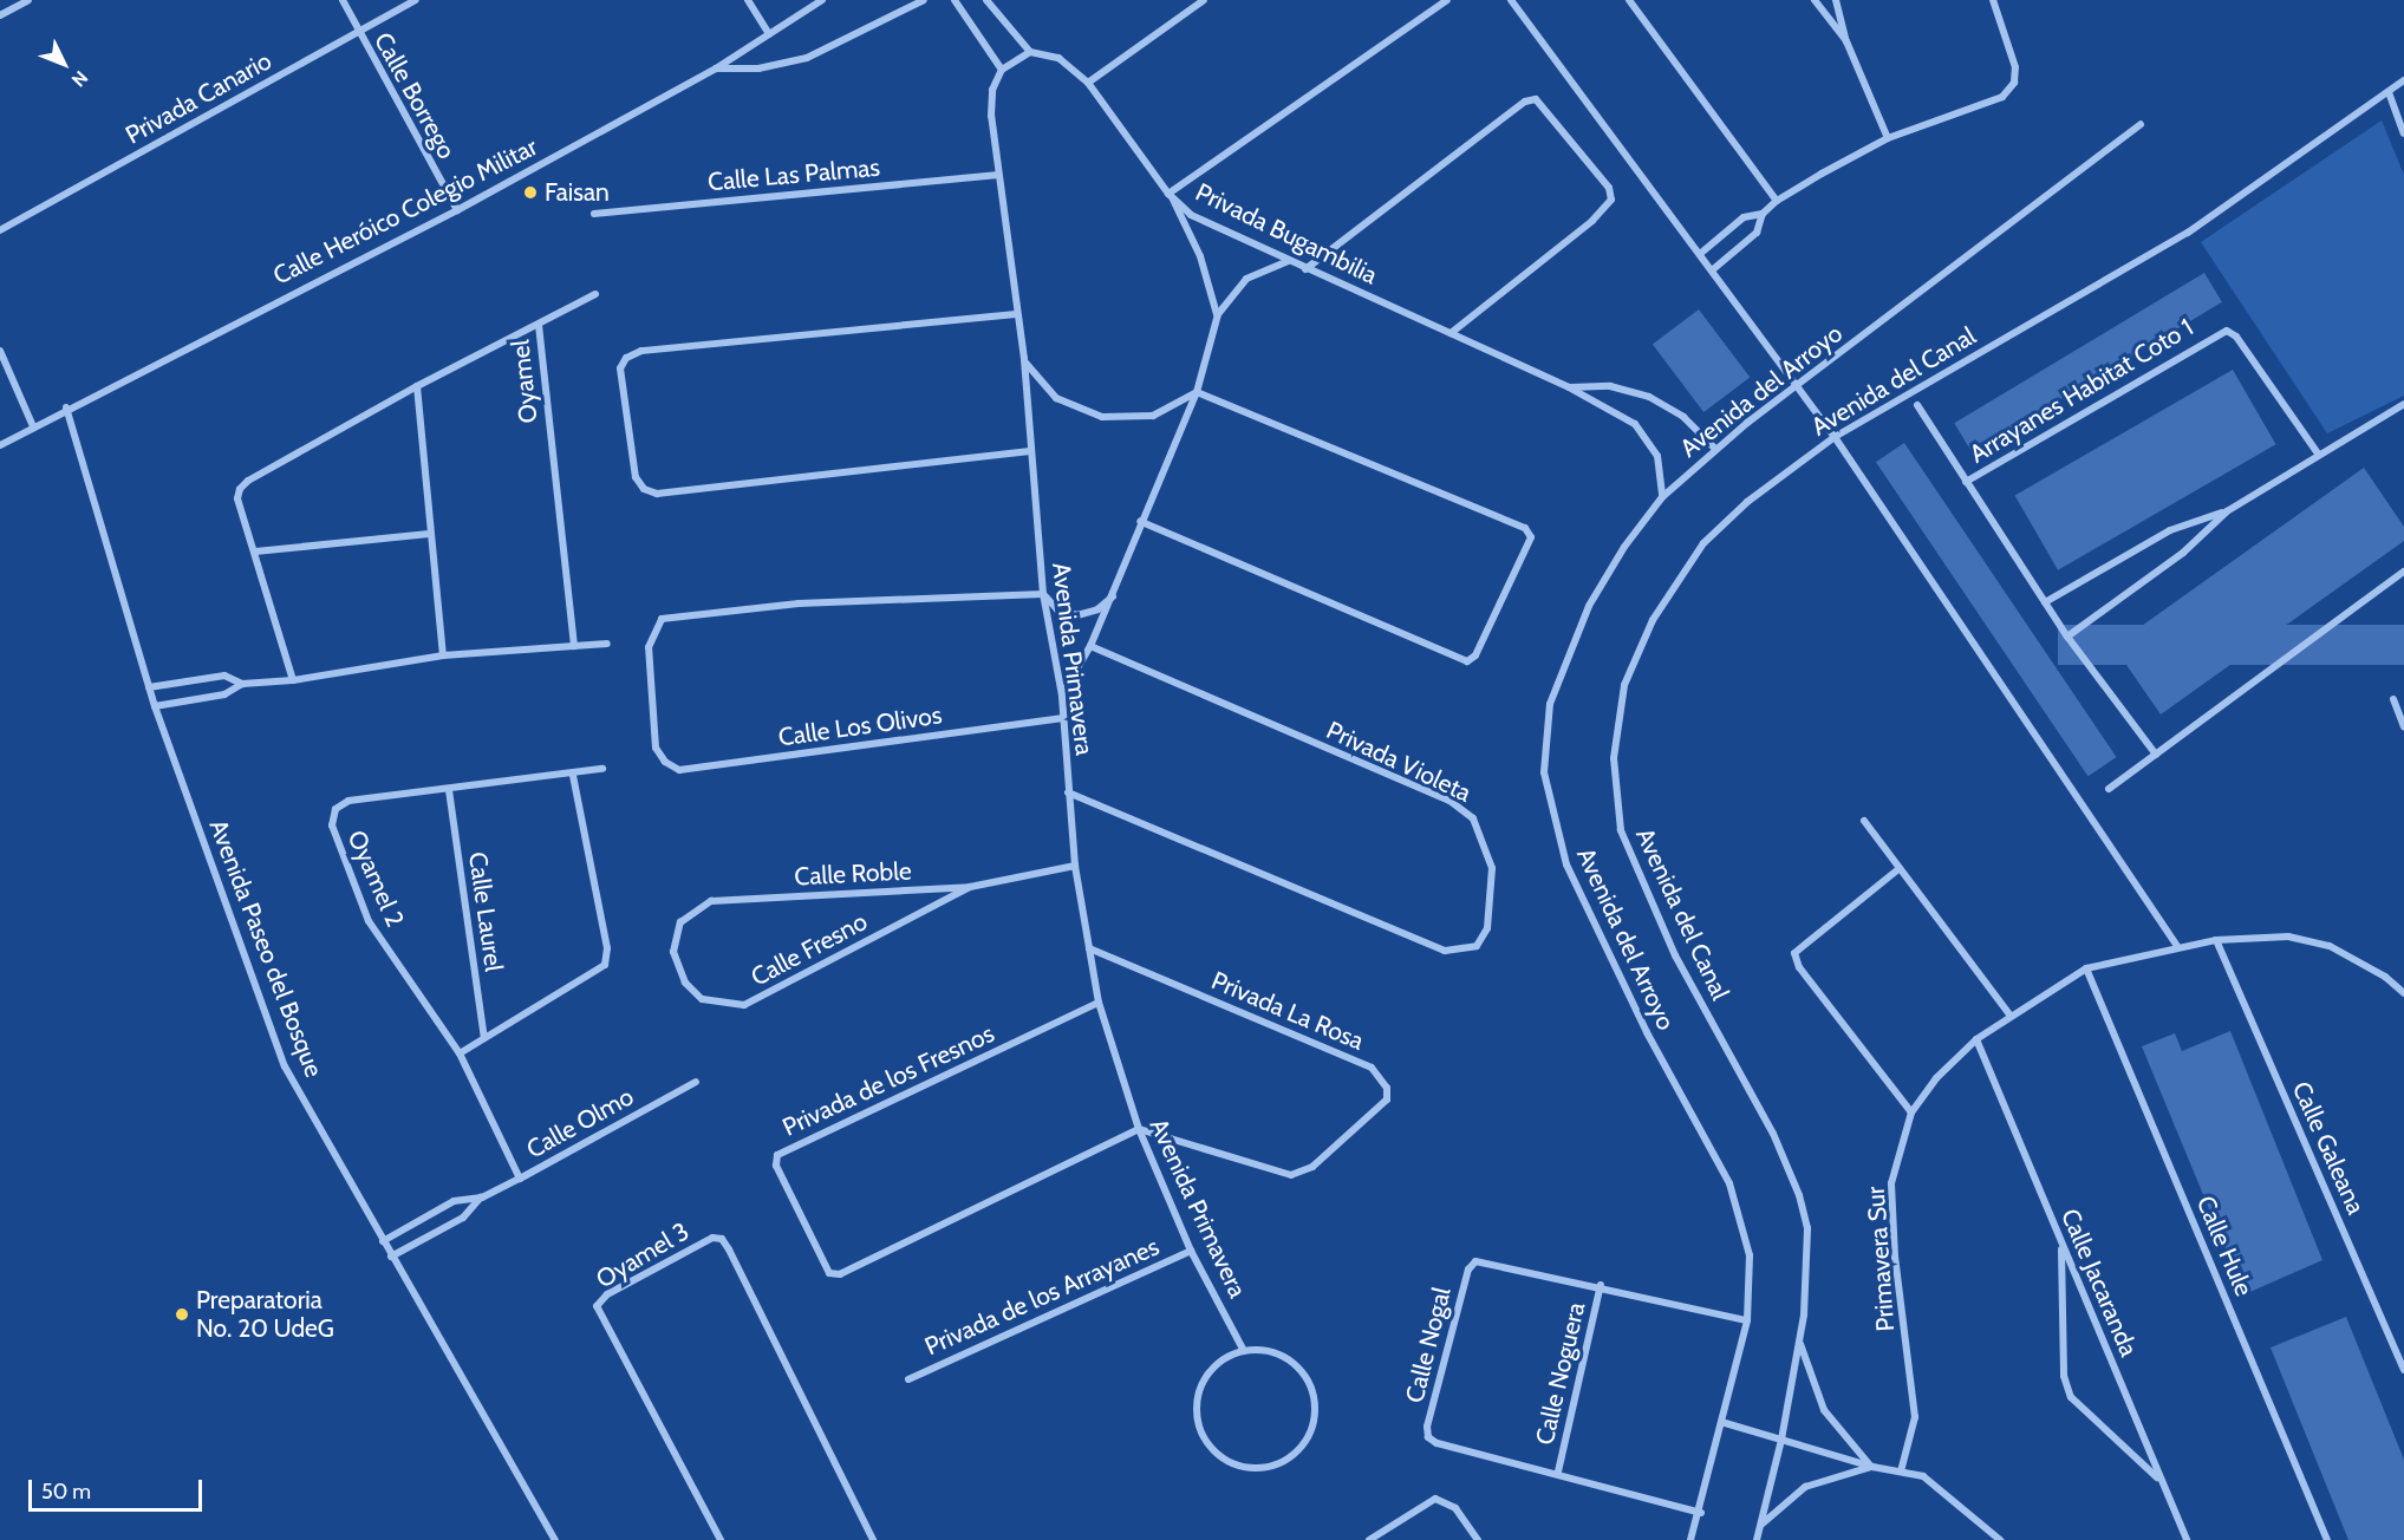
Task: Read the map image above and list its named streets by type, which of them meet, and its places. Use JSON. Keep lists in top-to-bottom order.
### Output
{
  "streets": {
    "street": [
      "Calle Borrego",
      "Privada Canario",
      "Calle Las Palmas",
      "Calle Heróico Colegio Militar",
      "Privada Bugambilia",
      "Oyamel",
      "Avenida del Canal",
      "Avenida del Arroyo",
      "Arrayanes Habitat Coto 1",
      "Avenida Primavera",
      "Calle Los Olivos",
      "Privada Violeta",
      "Calle Roble",
      "Oyamel 2",
      "Calle Laurel",
      "Avenida Paseo del Bosque",
      "Calle Fresno",
      "Privada La Rosa",
      "Privada de los Fresnos",
      "Calle Olmo",
      "Calle Galeana",
      "Calle Hule",
      "Oyamel 3",
      "Primavera Sur",
      "Calle Jacaranda",
      "Privada de los Arrayanes",
      "Calle Nogal",
      "Calle Noguera"
    ]
  },
  "crossings": [
    ["Calle Borrego", "Privada Canario"],
    ["Calle Borrego", "Calle Heróico Colegio Militar"],
    ["Calle Las Palmas", "Avenida Primavera"],
    ["Calle Heróico Colegio Militar", "Avenida Paseo del Bosque"],
    ["Privada Bugambilia", "Avenida del Arroyo"],
    ["Avenida del Arroyo", "Calle Nogal"],
    ["Avenida Primavera", "Calle Los Olivos"],
    ["Avenida Primavera", "Privada Violeta"],
    ["Avenida Primavera", "Calle Roble"],
    ["Avenida Primavera", "Privada La Rosa"],
    ["Avenida Primavera", "Privada de los Fresnos"],
    ["Avenida Primavera", "Privada de los Arrayanes"],
    ["Calle Roble", "Calle Fresno"],
    ["Oyamel 2", "Calle Laurel"],
    ["Oyamel 2", "Calle Olmo"],
    ["Avenida Paseo del Bosque", "Calle Olmo"],
    ["Privada La Rosa", "Privada de los Fresnos"],
    ["Calle Galeana", "Primavera Sur"],
    ["Calle Hule", "Primavera Sur"],
    ["Primavera Sur", "Calle Jacaranda"],
    ["Calle Nogal", "Calle Noguera"]
  ],
  "places": ["Faisan", "Preparatoria No. 20 UdeG"],
  "scale_bar": "50 m",
  "north": "bottom right"
}
